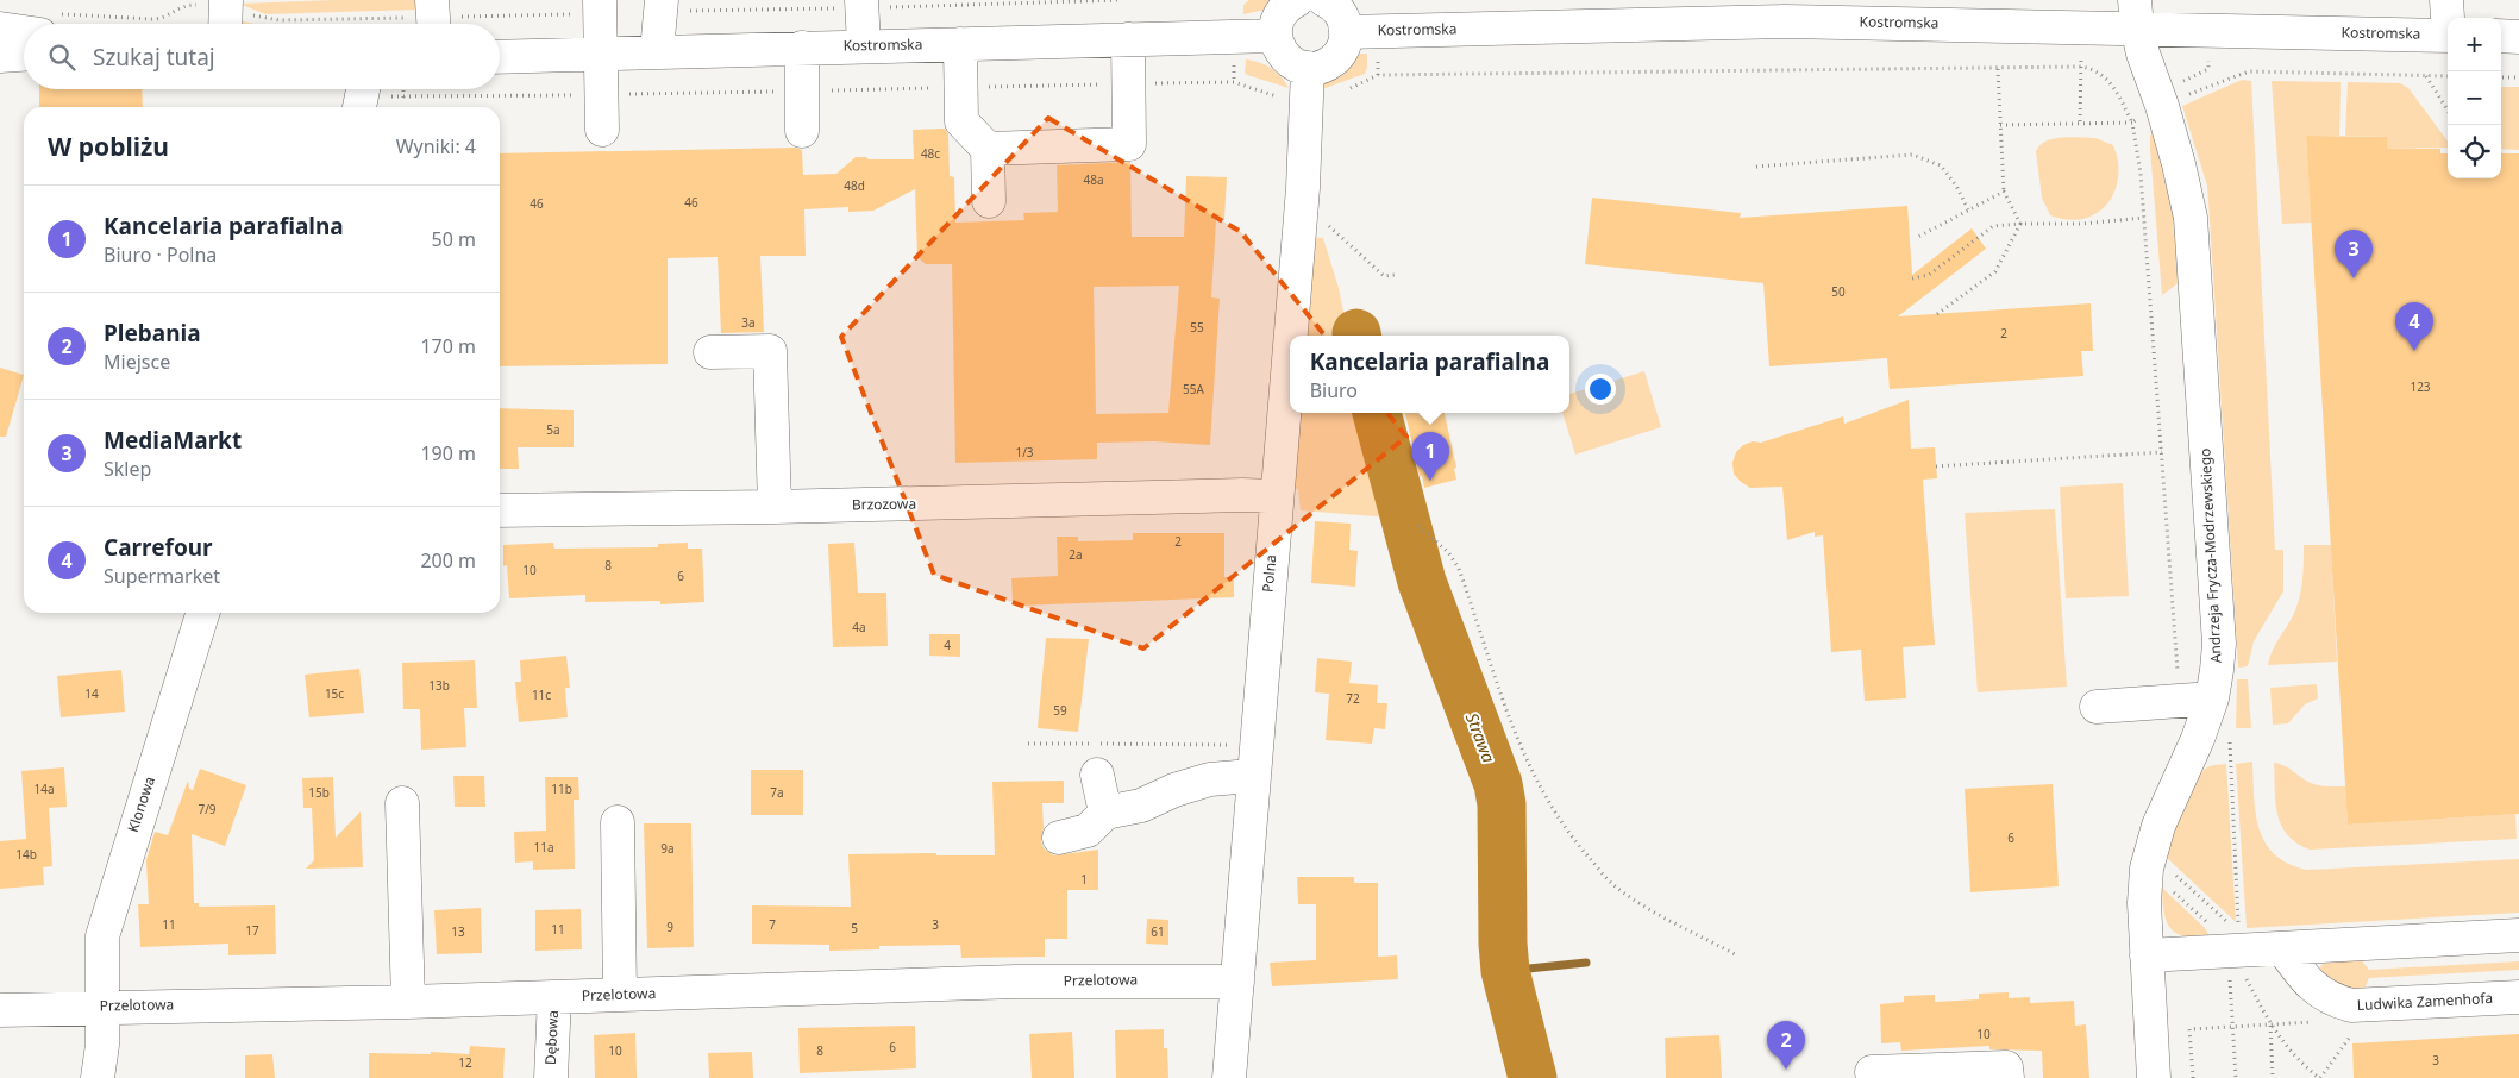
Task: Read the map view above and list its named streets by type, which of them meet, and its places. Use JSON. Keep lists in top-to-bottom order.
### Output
{
  "streets": {
    "street": [
      "Kostromska",
      "Brzozowa",
      "Andrzeja Frycza-Modrzewskiego",
      "Polna",
      "Klonowa",
      "Przelotowa",
      "Ludwika Zamenhofa",
      "Dębowa"
    ]
  },
  "crossings": [
    ["Kostromska", "Andrzeja Frycza-Modrzewskiego"],
    ["Brzozowa", "Polna"],
    ["Polna", "Przelotowa"],
    ["Klonowa", "Przelotowa"],
    ["Przelotowa", "Dębowa"]
  ],
  "water": ["Strawa"],
  "house_numbers": [
    "48c",
    "48a",
    "48d",
    "46",
    "46",
    "50",
    "3a",
    "55",
    "2",
    "123",
    "55A",
    "5a",
    "1/3",
    "2",
    "2a",
    "8",
    "10",
    "6",
    "4a",
    "4",
    "13b",
    "14",
    "15c",
    "11c",
    "72",
    "59",
    "14a",
    "11b",
    "15b",
    "7a",
    "7/9",
    "6",
    "11a",
    "9a",
    "14b",
    "1",
    "11",
    "7",
    "3",
    "9",
    "5",
    "11",
    "17",
    "13",
    "61",
    "10",
    "6",
    "10",
    "8",
    "3",
    "12"
  ],
  "page": {
    "map_buttons": ["+", "−"],
    "search": "Szukaj tutaj",
    "heading": ["W pobliżu", "Wyniki: 4"],
    "list": [
      {
        "mark": "1",
        "name": "Kancelaria parafialna",
        "note": "Biuro · Polna",
        "value": "50 m"
      },
      {
        "mark": "2",
        "name": "Plebania",
        "note": "Miejsce",
        "value": "170 m"
      },
      {
        "mark": "3",
        "name": "MediaMarkt",
        "note": "Sklep",
        "value": "190 m"
      },
      {
        "mark": "4",
        "name": "Carrefour",
        "note": "Supermarket",
        "value": "200 m"
      }
    ],
    "pins": [
      "3",
      "4",
      "1",
      "2"
    ],
    "popup": ["Kancelaria parafialna", "Biuro"]
  }
}
